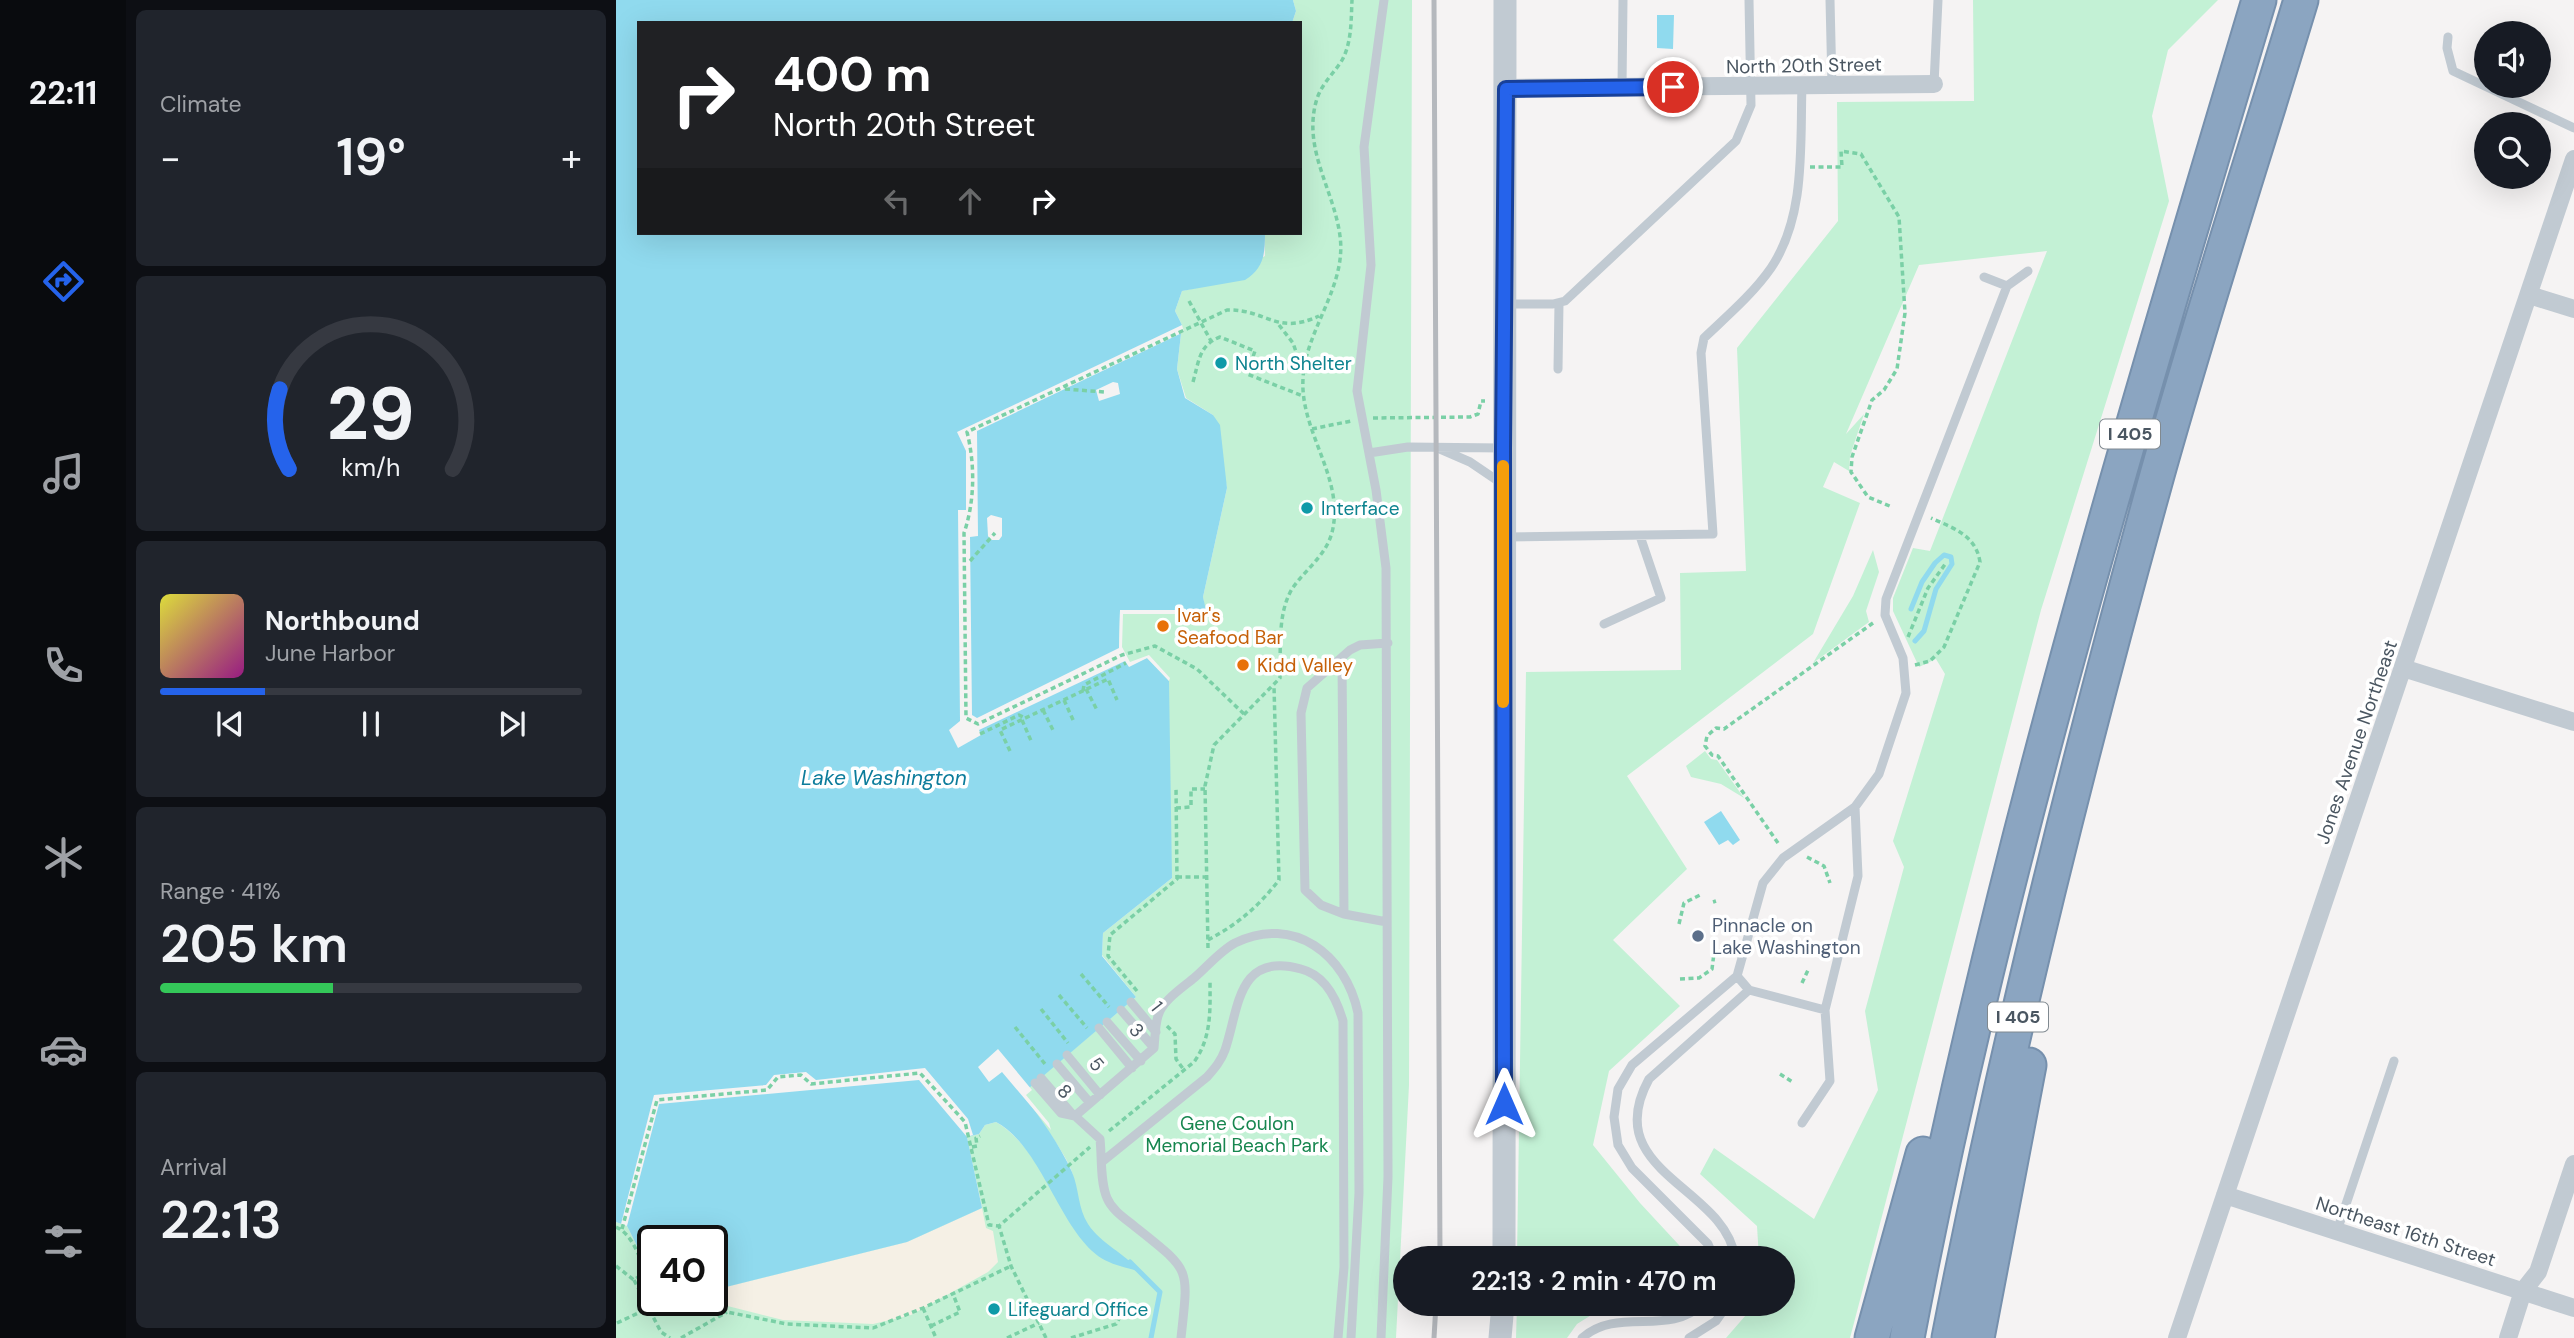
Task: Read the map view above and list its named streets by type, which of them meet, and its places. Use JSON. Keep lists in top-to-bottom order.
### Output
{
  "streets": {
    "highway": ["I 405"],
    "street": ["North 20th Street", "Jones Avenue Northeast", "Northeast 16th Street"],
    "lane": ["1", "3", "5"]
  },
  "crossings": [
    ["Jones Avenue Northeast", "Northeast 16th Street"]
  ],
  "water": ["Lake Washington"],
  "parks": ["Gene Coulon Memorial Beach Park"],
  "places": [
    "North Shelter",
    "Interface",
    "Ivar's Seafood Bar",
    "Kidd Valley",
    "Pinnacle on Lake Washington",
    "Lifeguard Office"
  ],
  "page": {
    "tabs": "22:11",
    "tile": [
      "Climate",
      ["Range · 41%", "205 km"],
      ["Arrival", "22:13"]
    ],
    "turn": ["400 m", "North 20th Street"],
    "heat": ["−", "19°", "+"],
    "song": ["Northbound", "June Harbor"],
    "limit": "40",
    "trip": "22:13 · 2 min · 470 m",
    "gauge": ["29", "km/h"]
  }
}
